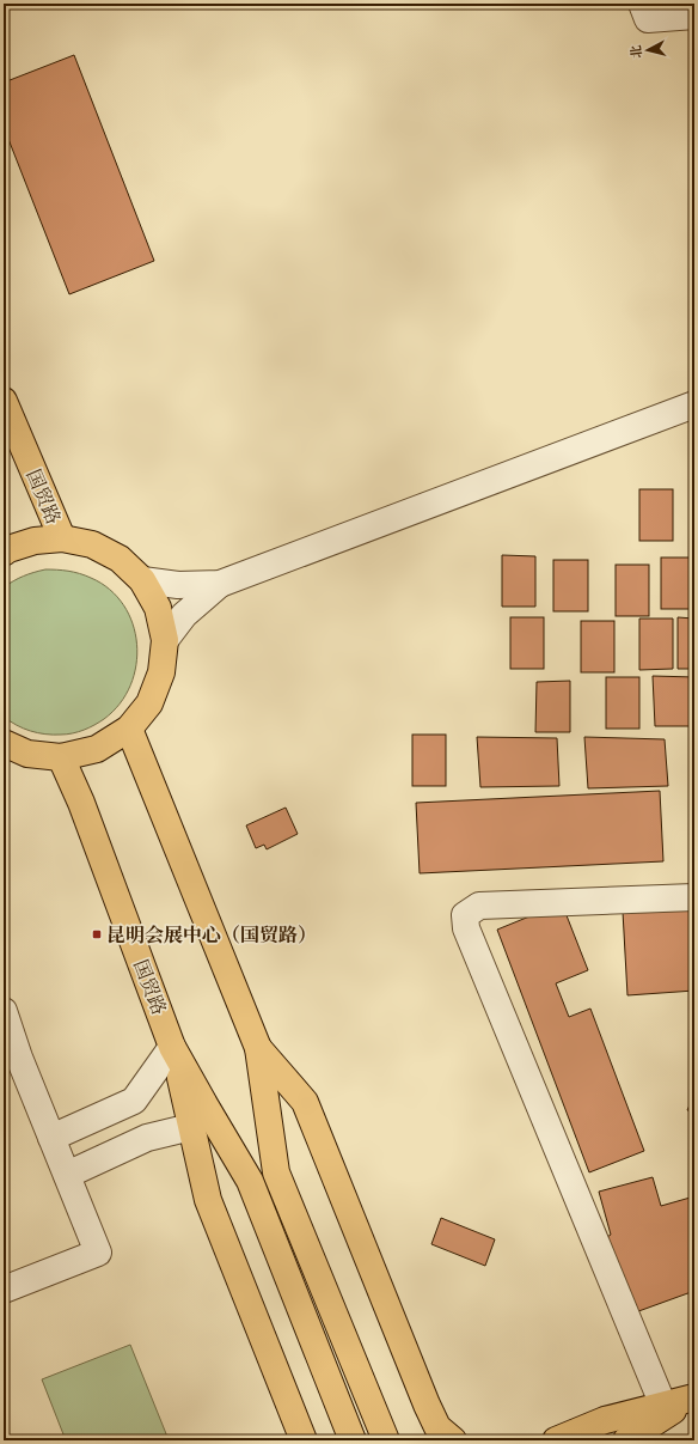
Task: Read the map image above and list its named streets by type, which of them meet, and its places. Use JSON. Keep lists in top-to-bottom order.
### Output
{
  "streets": {
    "main road": ["国贸路"]
  },
  "places": {
    "transit": ["昆明会展中心（国贸路）"]
  },
  "north": "left"
}
